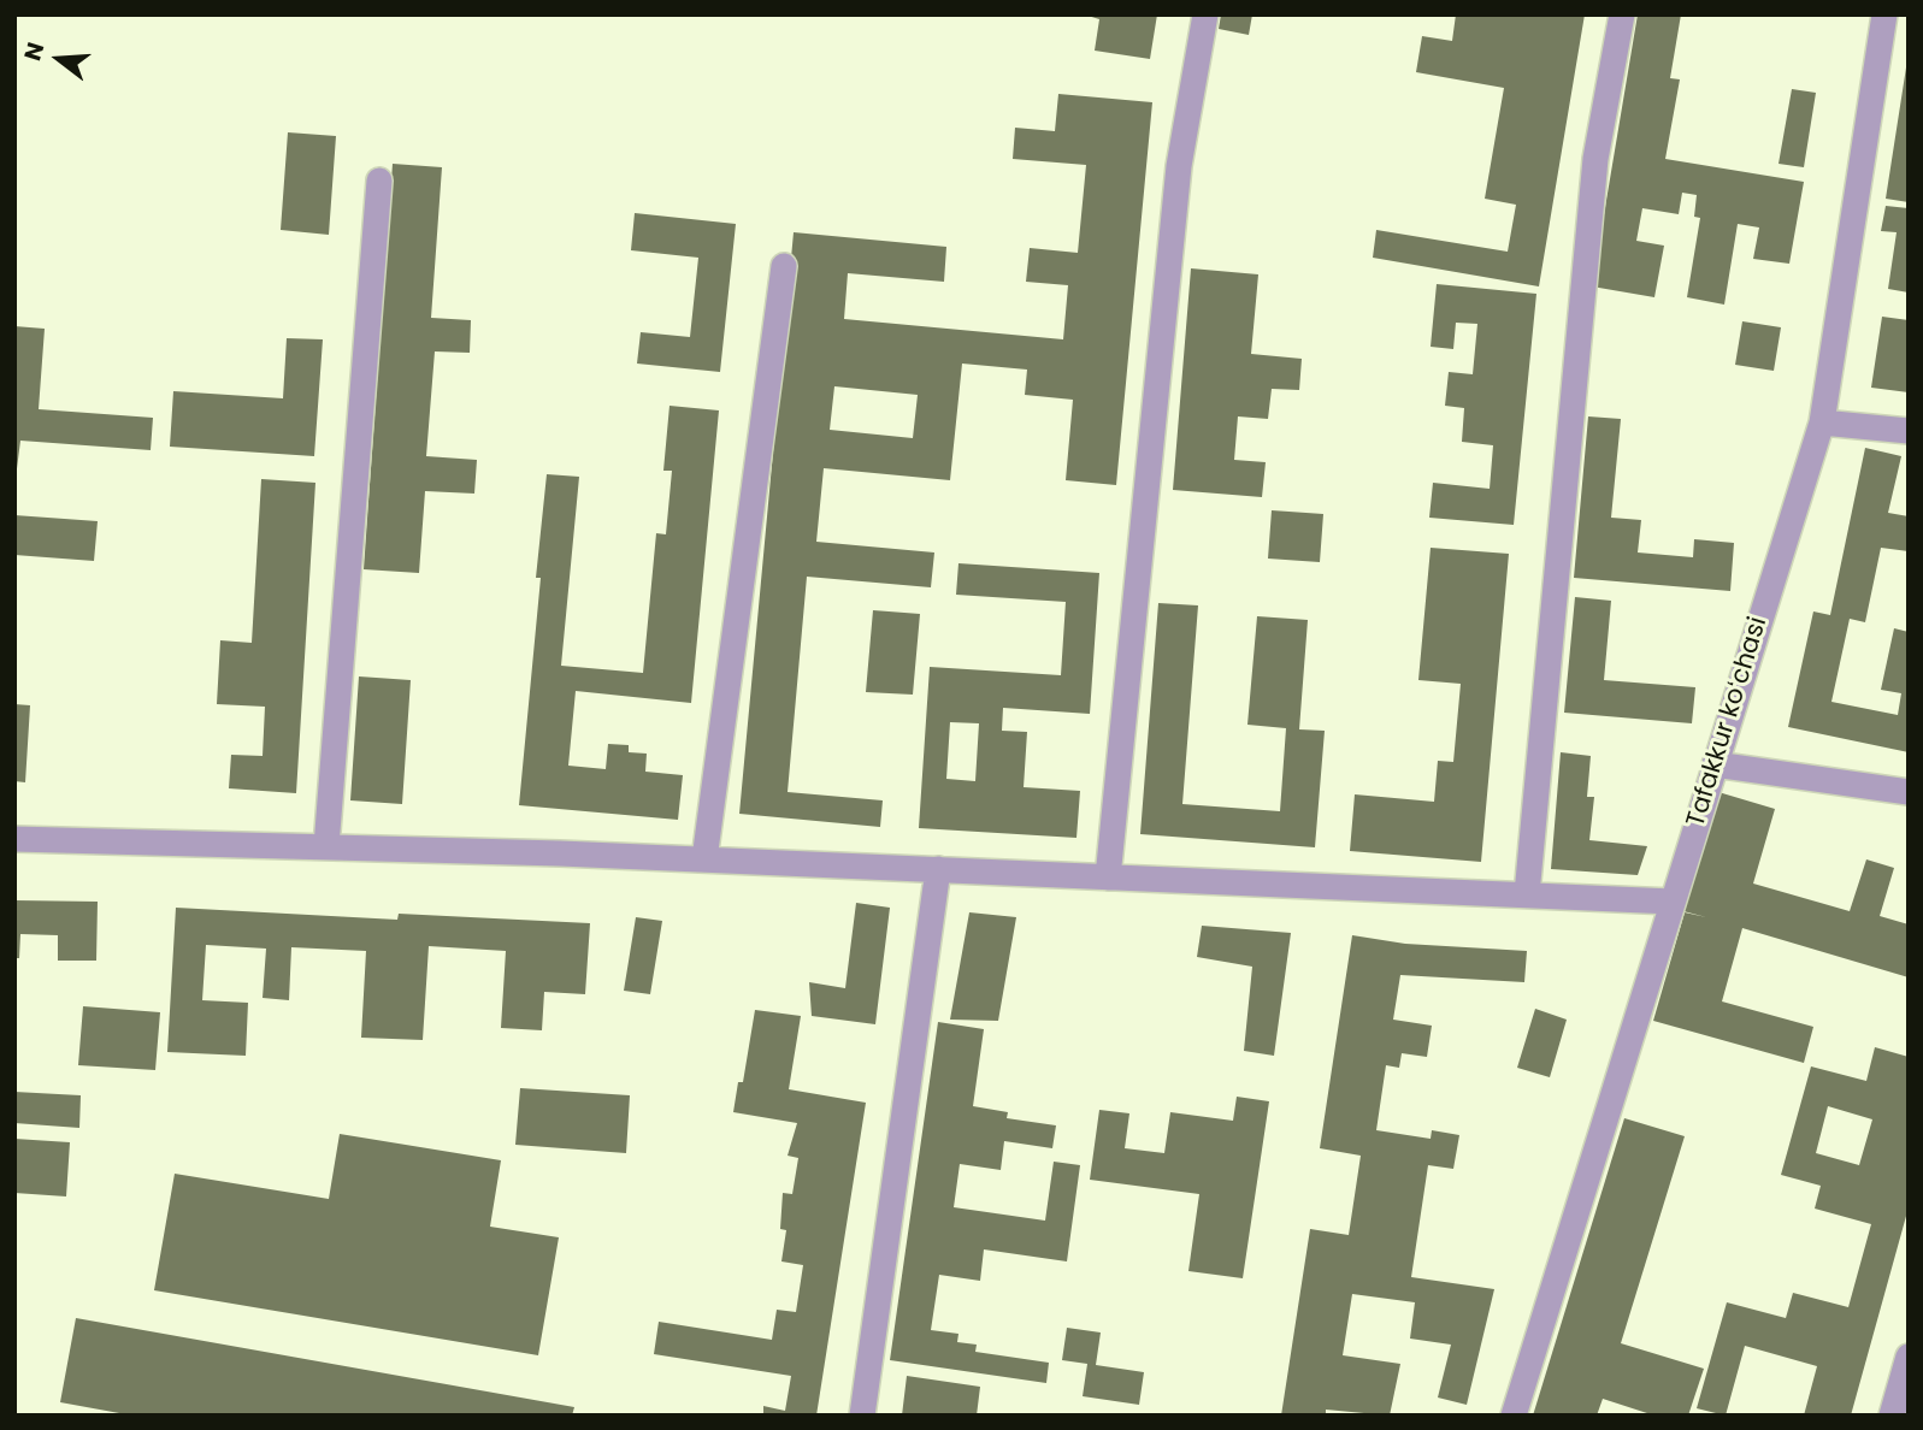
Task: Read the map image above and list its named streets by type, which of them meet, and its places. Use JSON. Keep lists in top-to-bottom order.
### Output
{
  "streets": {
    "street": ["Tafakkur koʻchasi"]
  },
  "north": "left"
}
